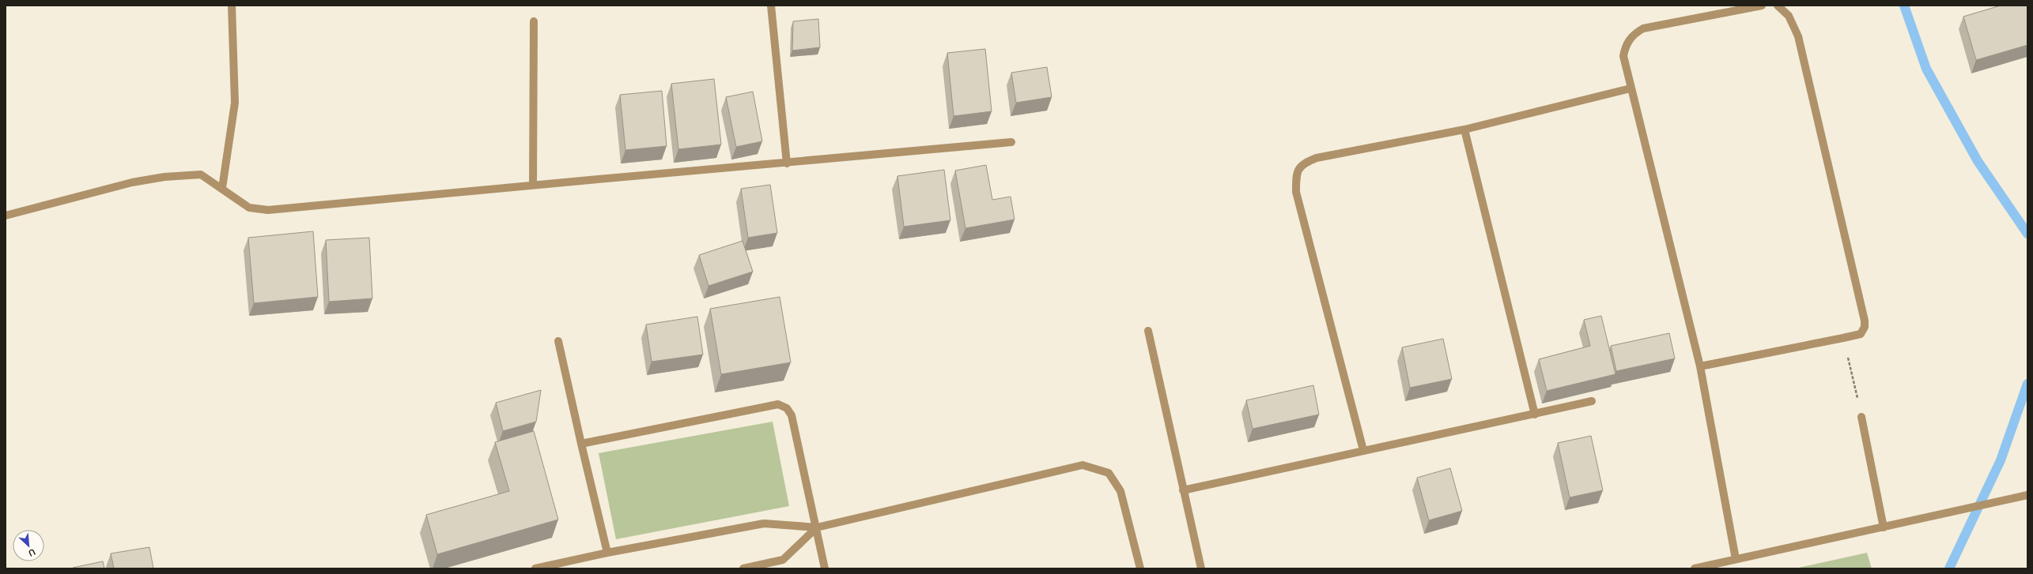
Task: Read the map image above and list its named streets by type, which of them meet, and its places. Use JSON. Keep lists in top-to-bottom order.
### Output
{
  "north": "bottom right"
}
